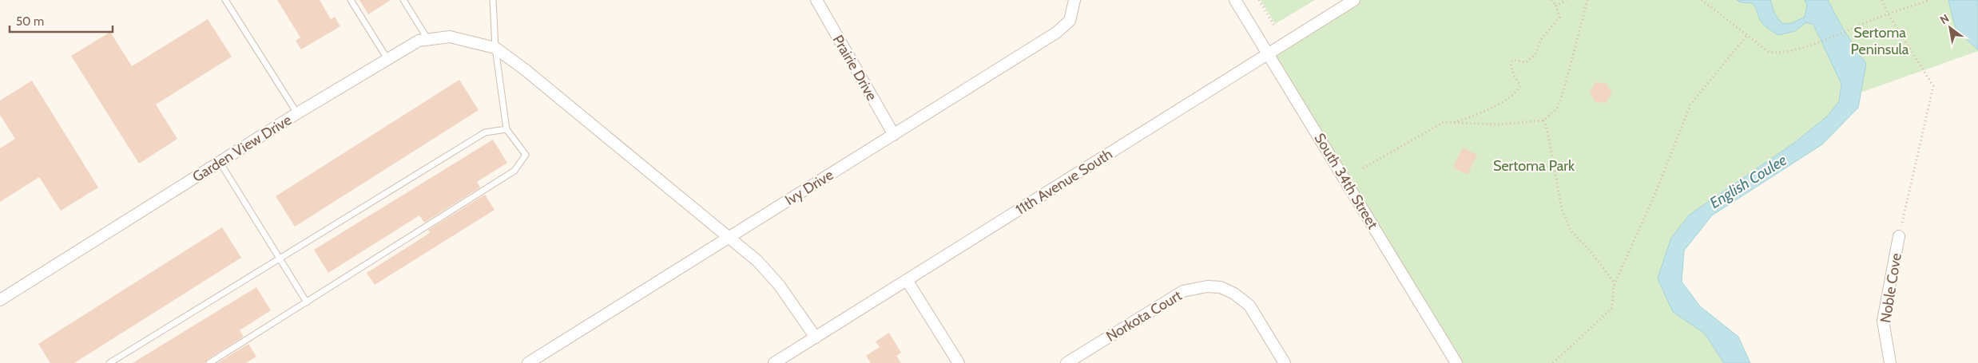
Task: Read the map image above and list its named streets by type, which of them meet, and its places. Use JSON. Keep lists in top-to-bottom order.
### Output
{
  "streets": {
    "street": [
      "Prairie Drive",
      "Garden View Drive",
      "South 34th Street",
      "11th Avenue South",
      "Ivy Drive",
      "Noble Cove",
      "Norkota Court"
    ]
  },
  "crossings": [
    ["Prairie Drive", "Ivy Drive"],
    ["South 34th Street", "11th Avenue South"]
  ],
  "water": ["English Coulee"],
  "parks": ["Sertoma Peninsula", "Sertoma Park"],
  "scale_bar": "50 m",
  "north": "top left"
}
